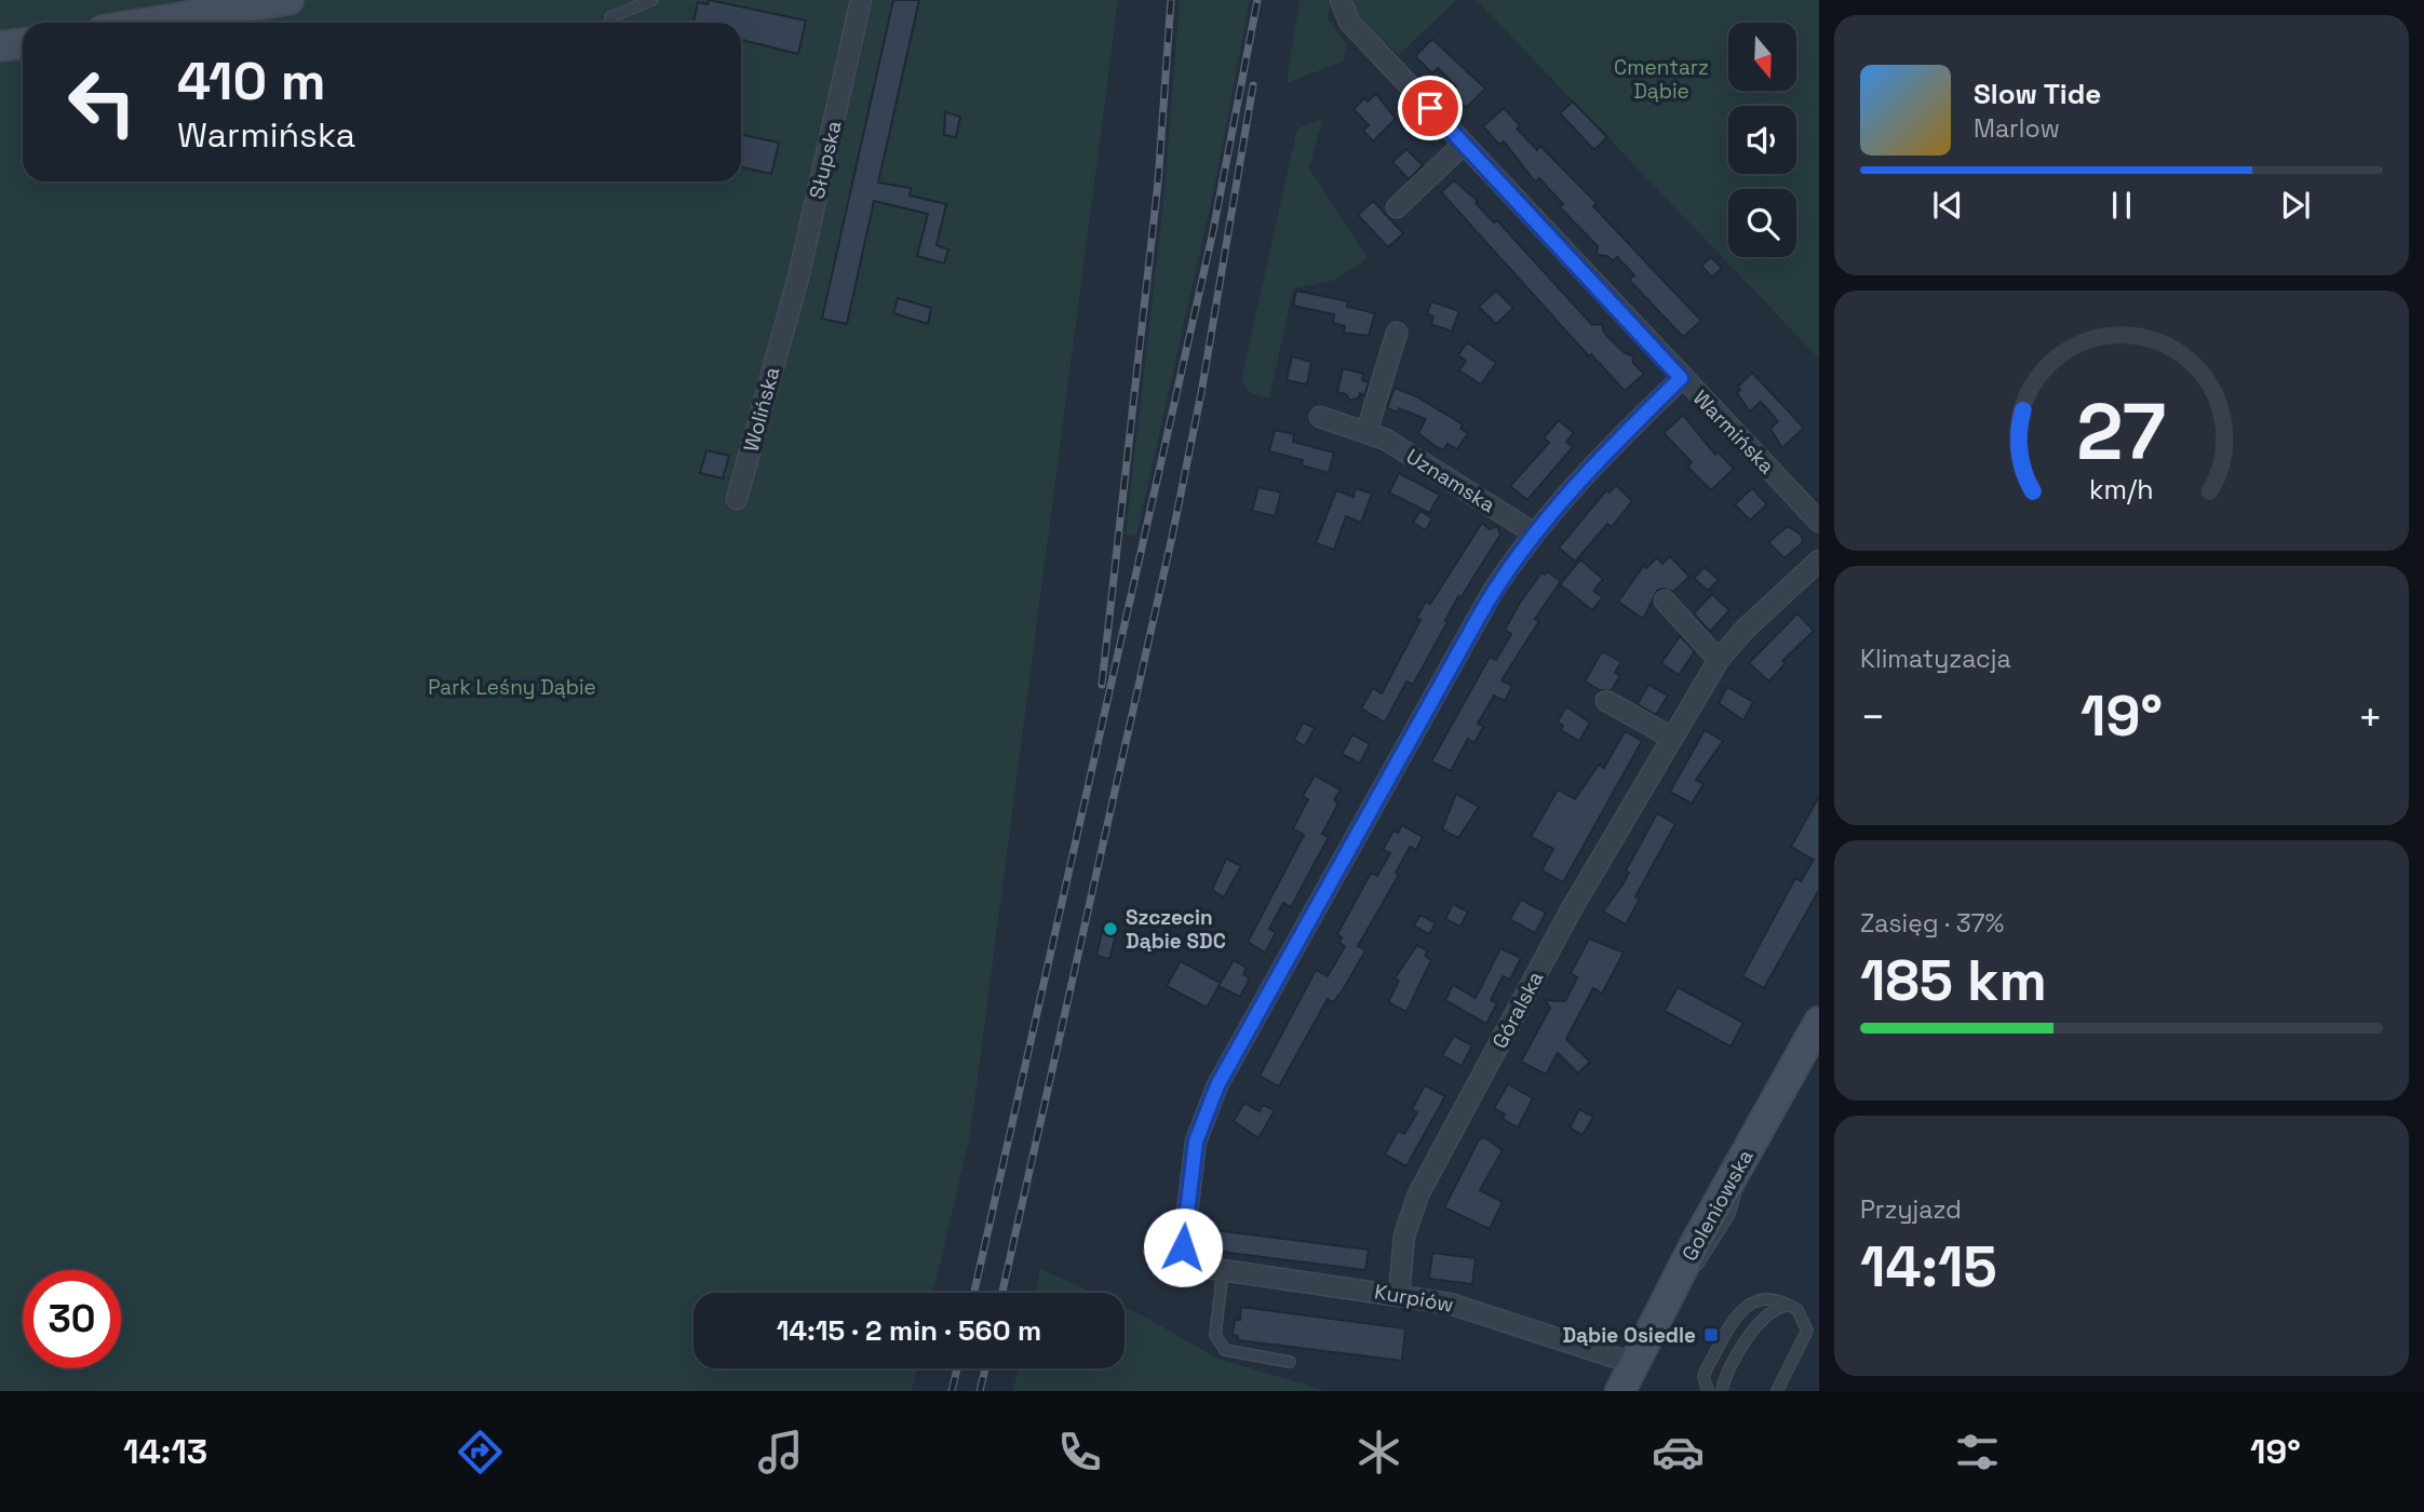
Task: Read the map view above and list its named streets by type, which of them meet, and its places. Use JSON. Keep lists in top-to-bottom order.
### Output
{
  "streets": {
    "street": [
      "Słupska",
      "Wolińska",
      "Warmińska",
      "Uznamska",
      "Góralska",
      "Goleniowska",
      "Kurpiów"
    ]
  },
  "crossings": [
    ["Słupska", "Wolińska"],
    ["Uznamska", "Kurpiów"],
    ["Góralska", "Kurpiów"],
    ["Goleniowska", "Kurpiów"]
  ],
  "parks": ["Cmentarz Dąbie", "Park Leśny Dąbie"],
  "places": {
    "other": ["Szczecin Dąbie SDC"],
    "transit": ["Dąbie Osiedle"]
  },
  "north": "bottom",
  "page": {
    "turn": ["410 m", "Warmińska"],
    "song": ["Slow Tide", "Marlow"],
    "tile": [
      "Klimatyzacja",
      ["Zasięg · 37%", "185 km"],
      ["Przyjazd", "14:15"]
    ],
    "heat": ["−", "19°", "+"],
    "limit": "30",
    "trip": "14:15 · 2 min · 560 m",
    "tabs": ["14:13", "19°"],
    "gauge": ["27", "km/h"]
  }
}
